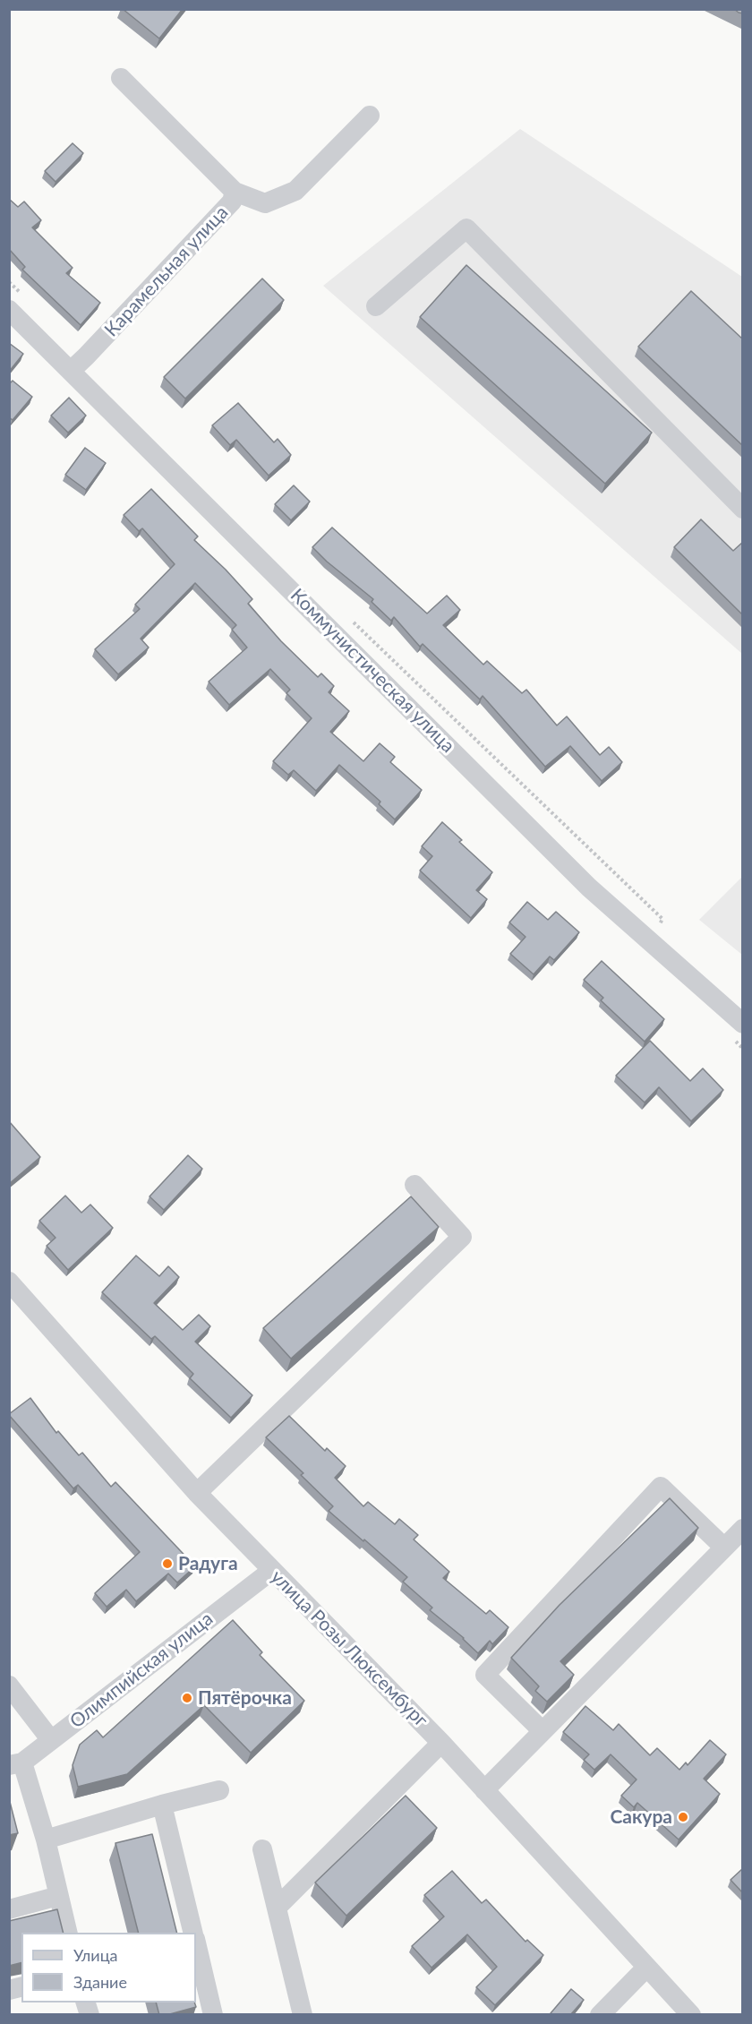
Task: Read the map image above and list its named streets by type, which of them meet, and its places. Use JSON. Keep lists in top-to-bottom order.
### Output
{
  "streets": {
    "street": [
      "Карамельная улица",
      "Коммунистическая улица",
      "улица Розы Люксембург",
      "Олимпийская улица"
    ]
  },
  "crossings": [
    ["Карамельная улица", "Коммунистическая улица"],
    ["улица Розы Люксембург", "Олимпийская улица"]
  ],
  "places": ["Радуга", "Пятёрочка", "Сакура"],
  "legend": ["Улица", "Здание"]
}
